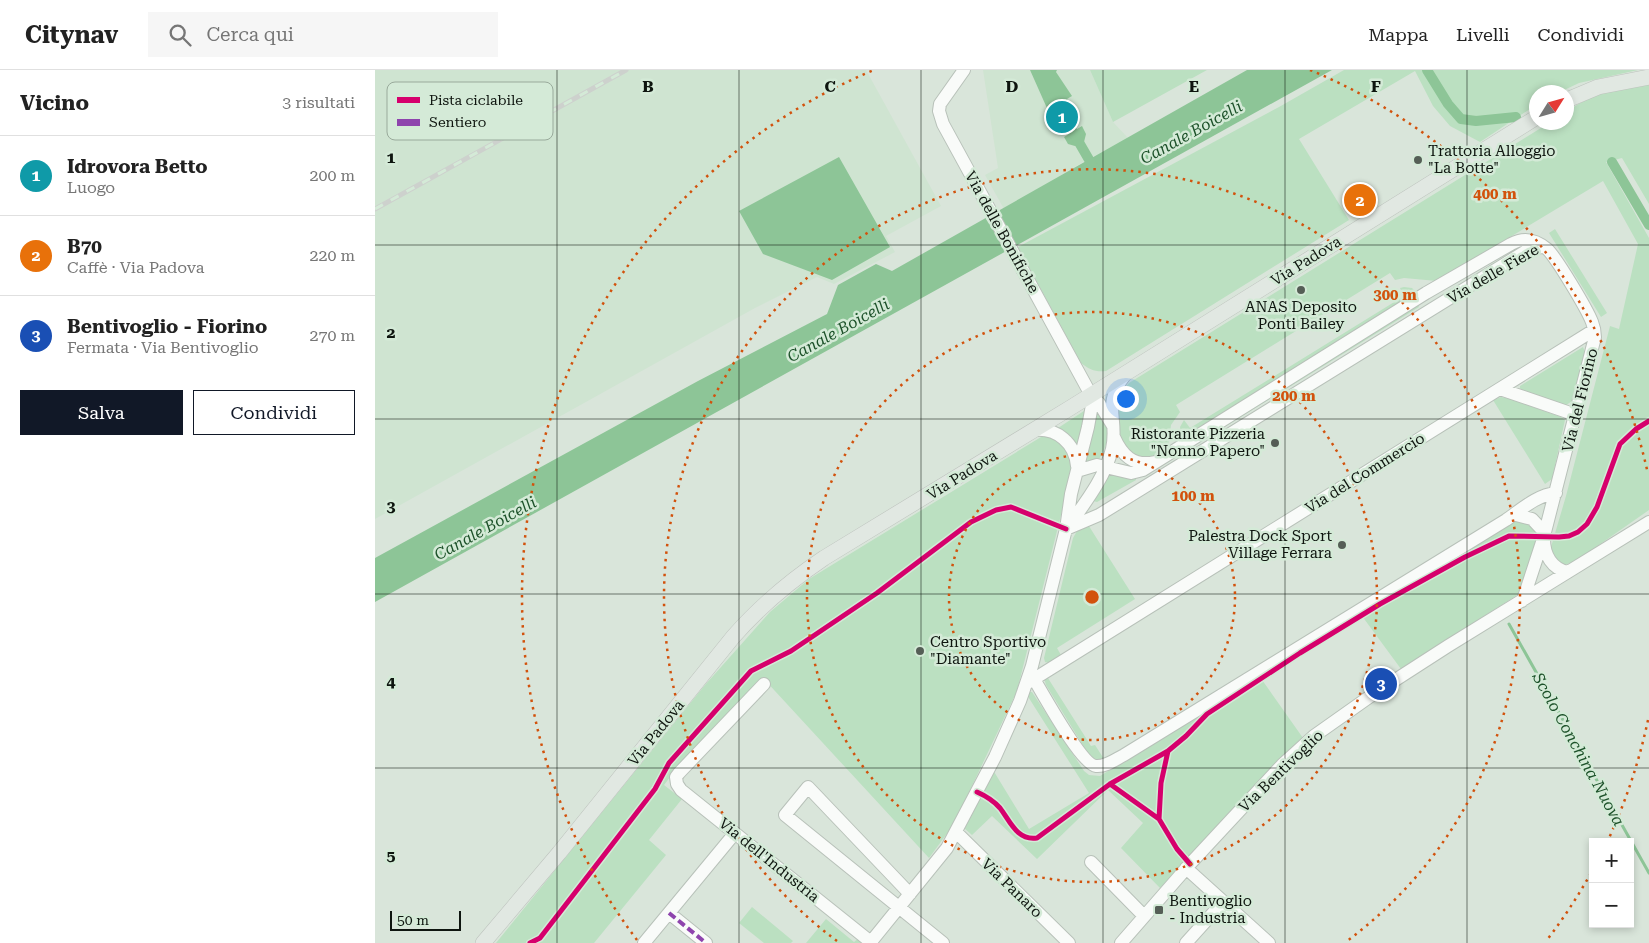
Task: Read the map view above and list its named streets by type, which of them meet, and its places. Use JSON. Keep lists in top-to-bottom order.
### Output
{
  "streets": {
    "main road": ["Via Padova"],
    "street": [
      "Via delle Bonifiche",
      "Via delle Fiere",
      "Via del Fiorino",
      "Via del Commercio",
      "Via Bentivoglio",
      "Via dell'Industria",
      "Via Panaro"
    ]
  },
  "crossings": [
    ["Via delle Bonifiche", "Via Padova"],
    ["Via delle Fiere", "Via del Fiorino"],
    ["Via del Fiorino", "Via del Commercio"],
    ["Via del Fiorino", "Via Bentivoglio"]
  ],
  "water": ["Canale Boicelli", "Scolo Conchina Nuova"],
  "places": {
    "other": [
      "Trattoria Alloggio \"La Botte\"",
      "ANAS Deposito Ponti Bailey",
      "Ristorante Pizzeria \"Nonno Papero\"",
      "Palestra Dock Sport Village Ferrara",
      "Centro Sportivo \"Diamante\""
    ],
    "transit": ["Bentivoglio - Industria"]
  },
  "legend": ["Pista ciclabile", "Sentiero"],
  "scale_bar": "50 m",
  "north": "top right",
  "page": {
    "header": "Citynav",
    "search": "Cerca qui",
    "nav": ["Mappa", "Livelli", "Condividi"],
    "heading": ["Vicino", "3 risultati"],
    "pins": ["1", "2", "3"],
    "list": [
      {
        "mark": "1",
        "name": "Idrovora Betto",
        "note": "Luogo",
        "value": "200 m"
      },
      {
        "mark": "2",
        "name": "B70",
        "note": "Caffè · Via Padova",
        "value": "220 m"
      },
      {
        "mark": "3",
        "name": "Bentivoglio - Fiorino",
        "note": "Fermata · Via Bentivoglio",
        "value": "270 m"
      }
    ],
    "buttons": ["Salva", "Condividi"],
    "map_buttons": ["+", "−"],
    "scale": "50 m"
  },
  "grid": {
    "columns": [
      "B",
      "C",
      "D",
      "E",
      "F"
    ],
    "rows": [
      "1",
      "2",
      "3",
      "4",
      "5"
    ]
  },
  "rings": [
    "400 m",
    "300 m",
    "200 m",
    "100 m"
  ]
}
